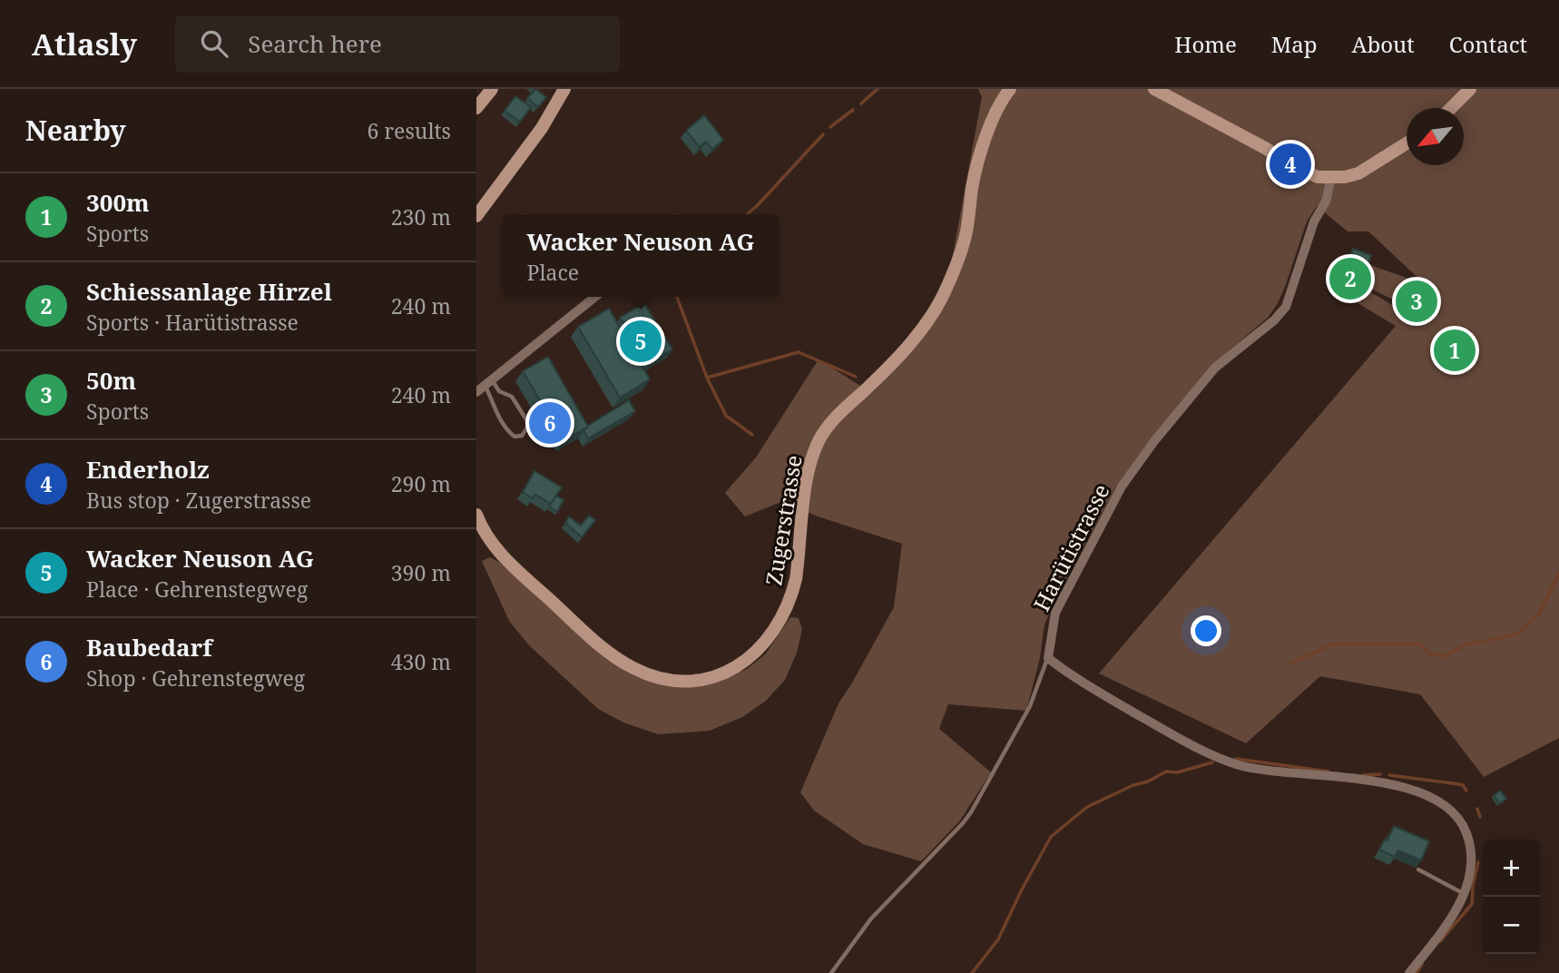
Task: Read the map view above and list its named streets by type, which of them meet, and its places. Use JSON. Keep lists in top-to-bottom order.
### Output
{
  "streets": {
    "main road": ["Zugerstrasse"],
    "street": ["Harütistrasse"]
  },
  "north": "bottom left",
  "page": {
    "header": "Atlasly",
    "search": "Search here",
    "nav": [
      "Home",
      "Map",
      "About",
      "Contact"
    ],
    "heading": ["Nearby", "6 results"],
    "pins": [
      "4",
      "2",
      "3",
      "5",
      "1",
      "6"
    ],
    "list": [
      {
        "mark": "1",
        "name": "300m",
        "note": "Sports",
        "value": "230 m"
      },
      {
        "mark": "2",
        "name": "Schiessanlage Hirzel",
        "note": "Sports · Harütistrasse",
        "value": "240 m"
      },
      {
        "mark": "3",
        "name": "50m",
        "note": "Sports",
        "value": "240 m"
      },
      {
        "mark": "4",
        "name": "Enderholz",
        "note": "Bus stop · Zugerstrasse",
        "value": "290 m"
      },
      {
        "mark": "5",
        "name": "Wacker Neuson AG",
        "note": "Place · Gehrenstegweg",
        "value": "390 m"
      },
      {
        "mark": "6",
        "name": "Baubedarf",
        "note": "Shop · Gehrenstegweg",
        "value": "430 m"
      }
    ],
    "popup": ["Wacker Neuson AG", "Place"],
    "map_buttons": ["+", "−"]
  }
}
